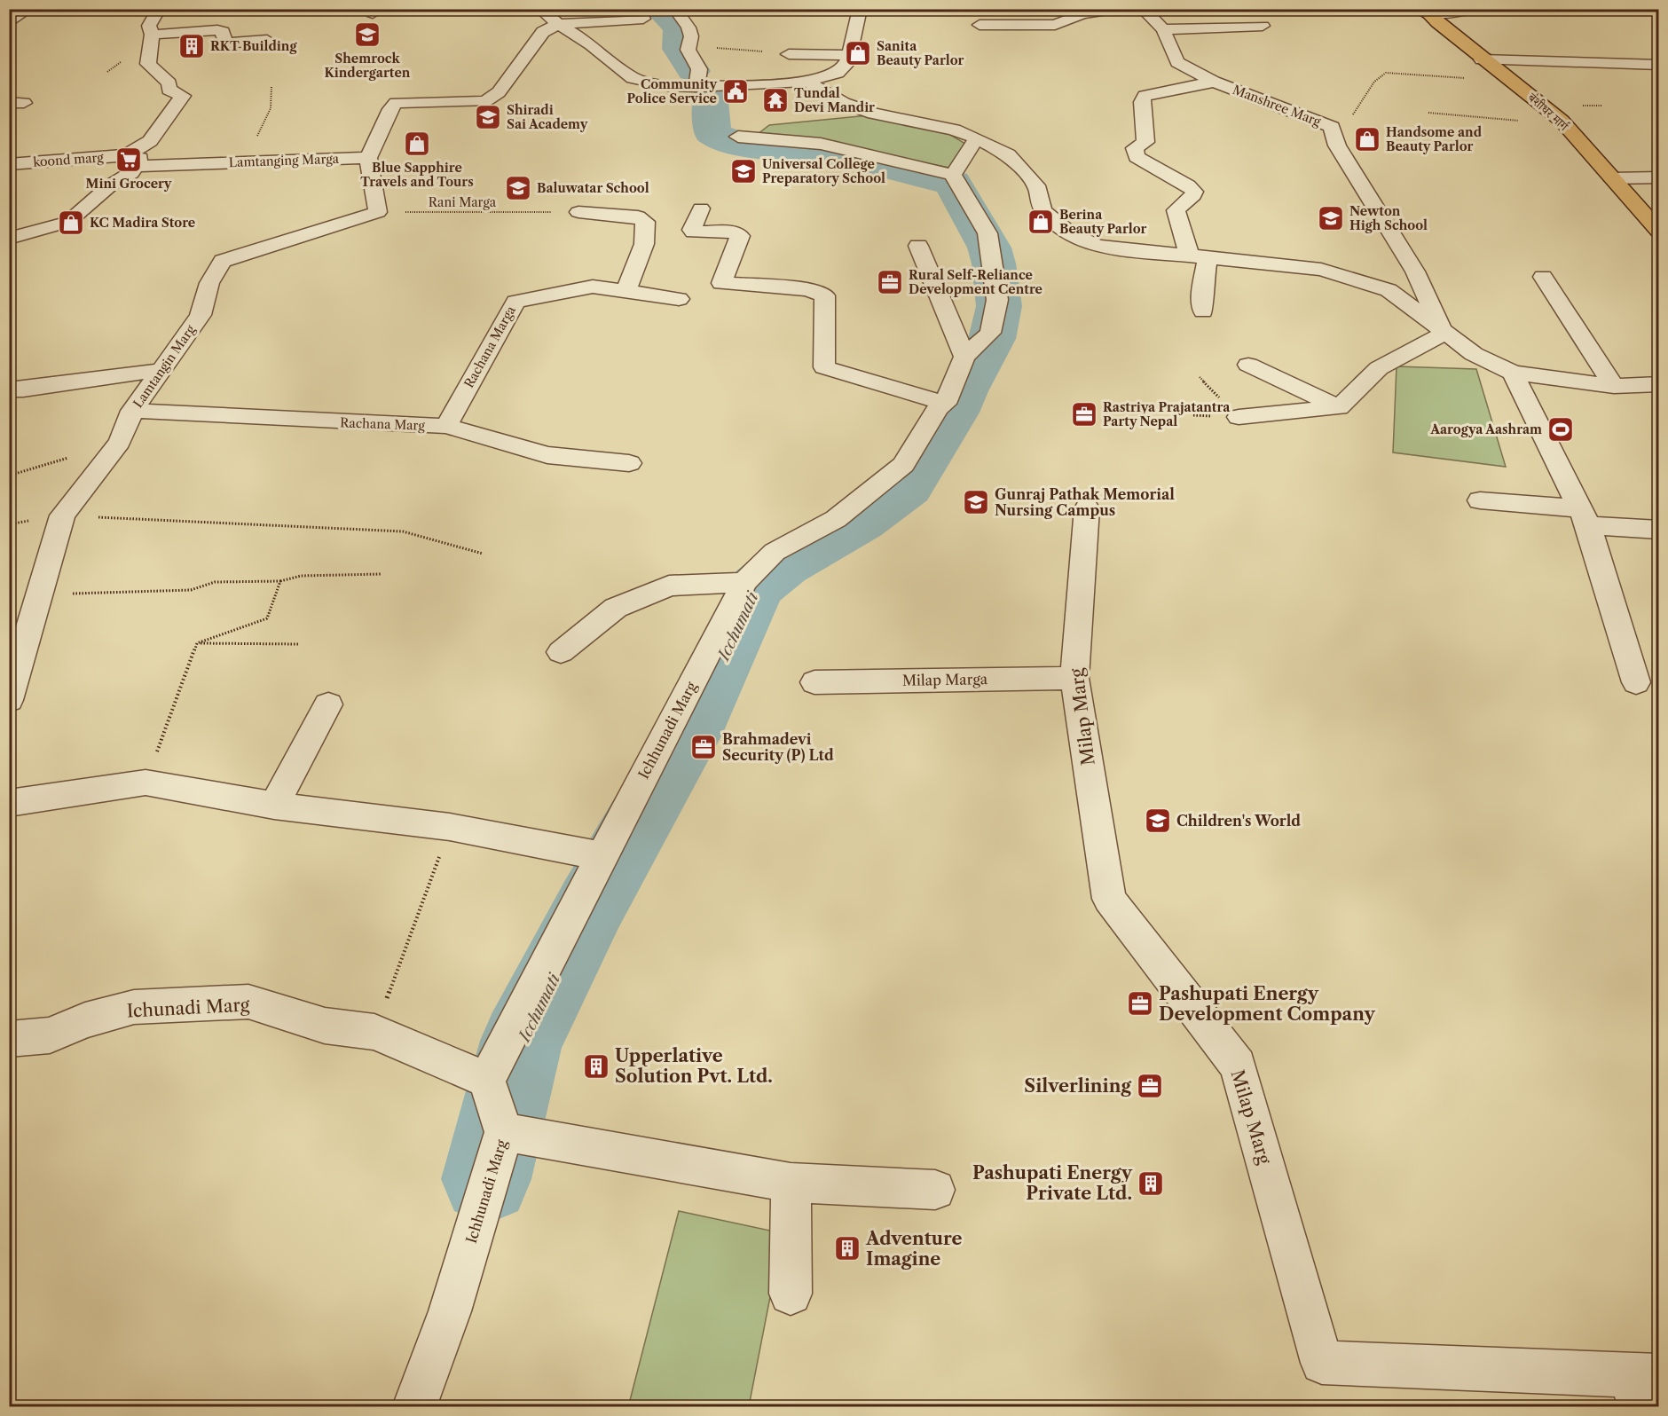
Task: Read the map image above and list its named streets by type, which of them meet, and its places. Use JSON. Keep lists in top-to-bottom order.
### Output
{
  "streets": {
    "main road": ["बंशीधर मार्ग"],
    "street": [
      "Manshree Marg",
      "koond marg",
      "Lamtanging Marga",
      "Rachana Marga",
      "Lamtangin Marg",
      "Rachana Marg",
      "Milap Marga",
      "Milap Marg",
      "Ichhunadi Marg",
      "Ichunadi Marg"
    ],
    "path": ["Rani Marga"]
  },
  "crossings": [
    ["koond marg", "Lamtanging Marga"],
    ["Rani Marga", "Lamtangin Marg"],
    ["Rachana Marga", "Rachana Marg"],
    ["Lamtangin Marg", "Rachana Marg"],
    ["Milap Marga", "Milap Marg"],
    ["Ichhunadi Marg", "Ichunadi Marg"]
  ],
  "water": ["Icchumati"],
  "places": {
    "school or university": [
      "Shemrock Kindergarten",
      "Shiradi Sai Academy",
      "Universal College Preparatory School",
      "Baluwatar School",
      "Newton High School",
      "Gunraj Pathak Memorial Nursing Campus",
      "Children's World"
    ],
    "building": [
      "RKT Building",
      "Upperlative Solution Pvt. Ltd.",
      "Pashupati Energy Private Ltd.",
      "Adventure Imagine"
    ],
    "shop": [
      "Sanita Beauty Parlor",
      "Handsome and Beauty Parlor",
      "Blue Sapphire Travels and Tours",
      "Berina Beauty Parlor",
      "KC Madira Store"
    ],
    "public building": ["Community Police Service"],
    "temple": ["Tundal Devi Mandir"],
    "supermarket": ["Mini Grocery"],
    "office": [
      "Rural Self-Reliance Development Centre",
      "Rastriya Prajatantra Party Nepal",
      "Brahmadevi Security (P) Ltd",
      "Pashupati Energy Development Company",
      "Silverlining"
    ],
    "sports": ["Aarogya Aashram"]
  }
}
